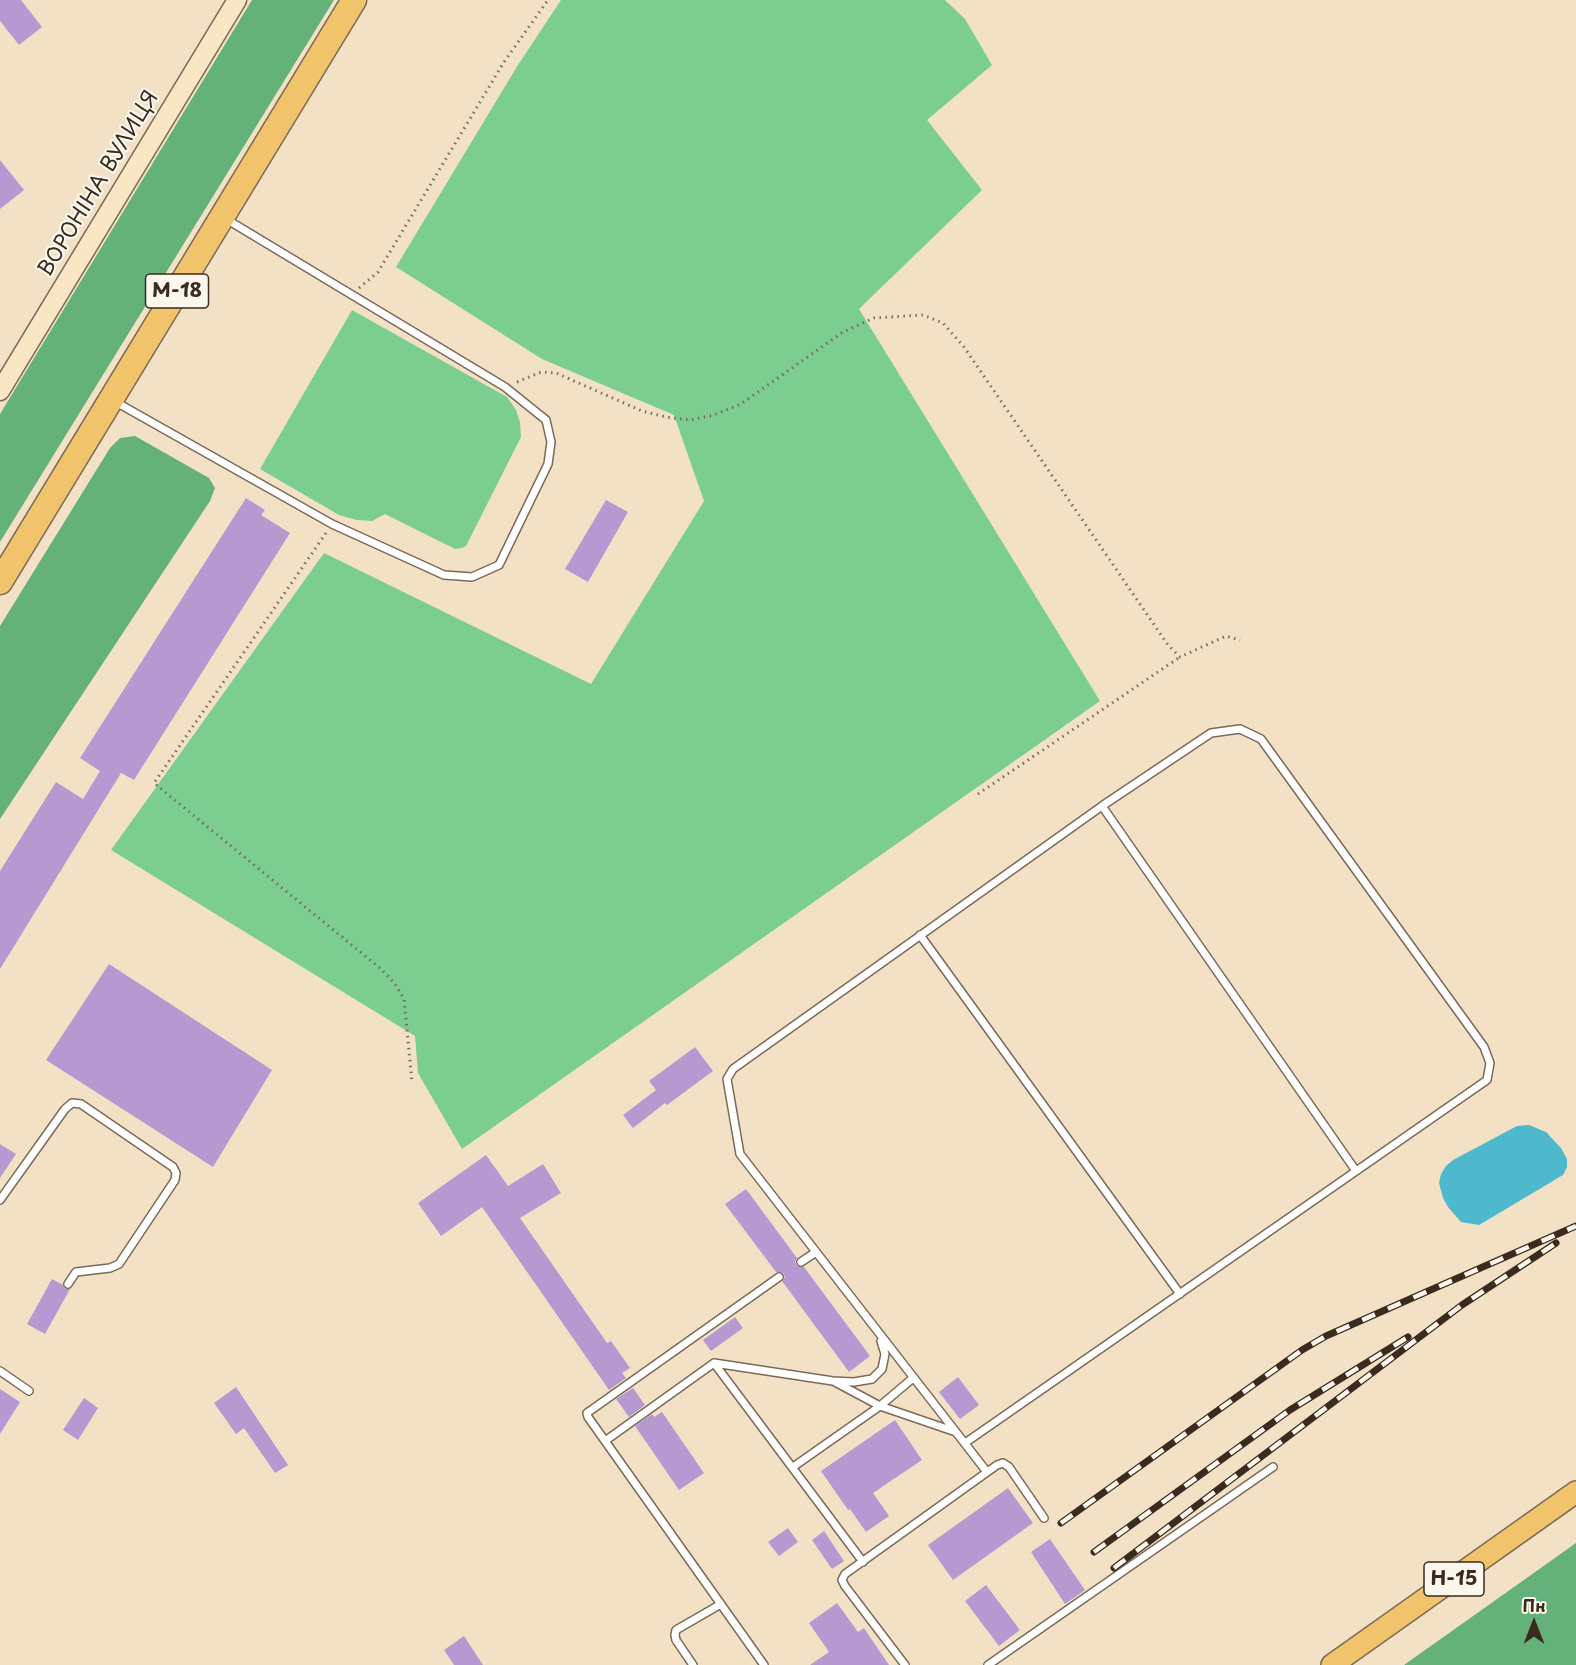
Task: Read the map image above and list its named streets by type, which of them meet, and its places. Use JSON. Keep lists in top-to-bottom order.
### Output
{
  "streets": {
    "highway": ["М-18"],
    "main road": ["Н-15"],
    "street": ["ВОРОНІНА ВУЛИЦЯ"]
  },
  "north": "top"
}
